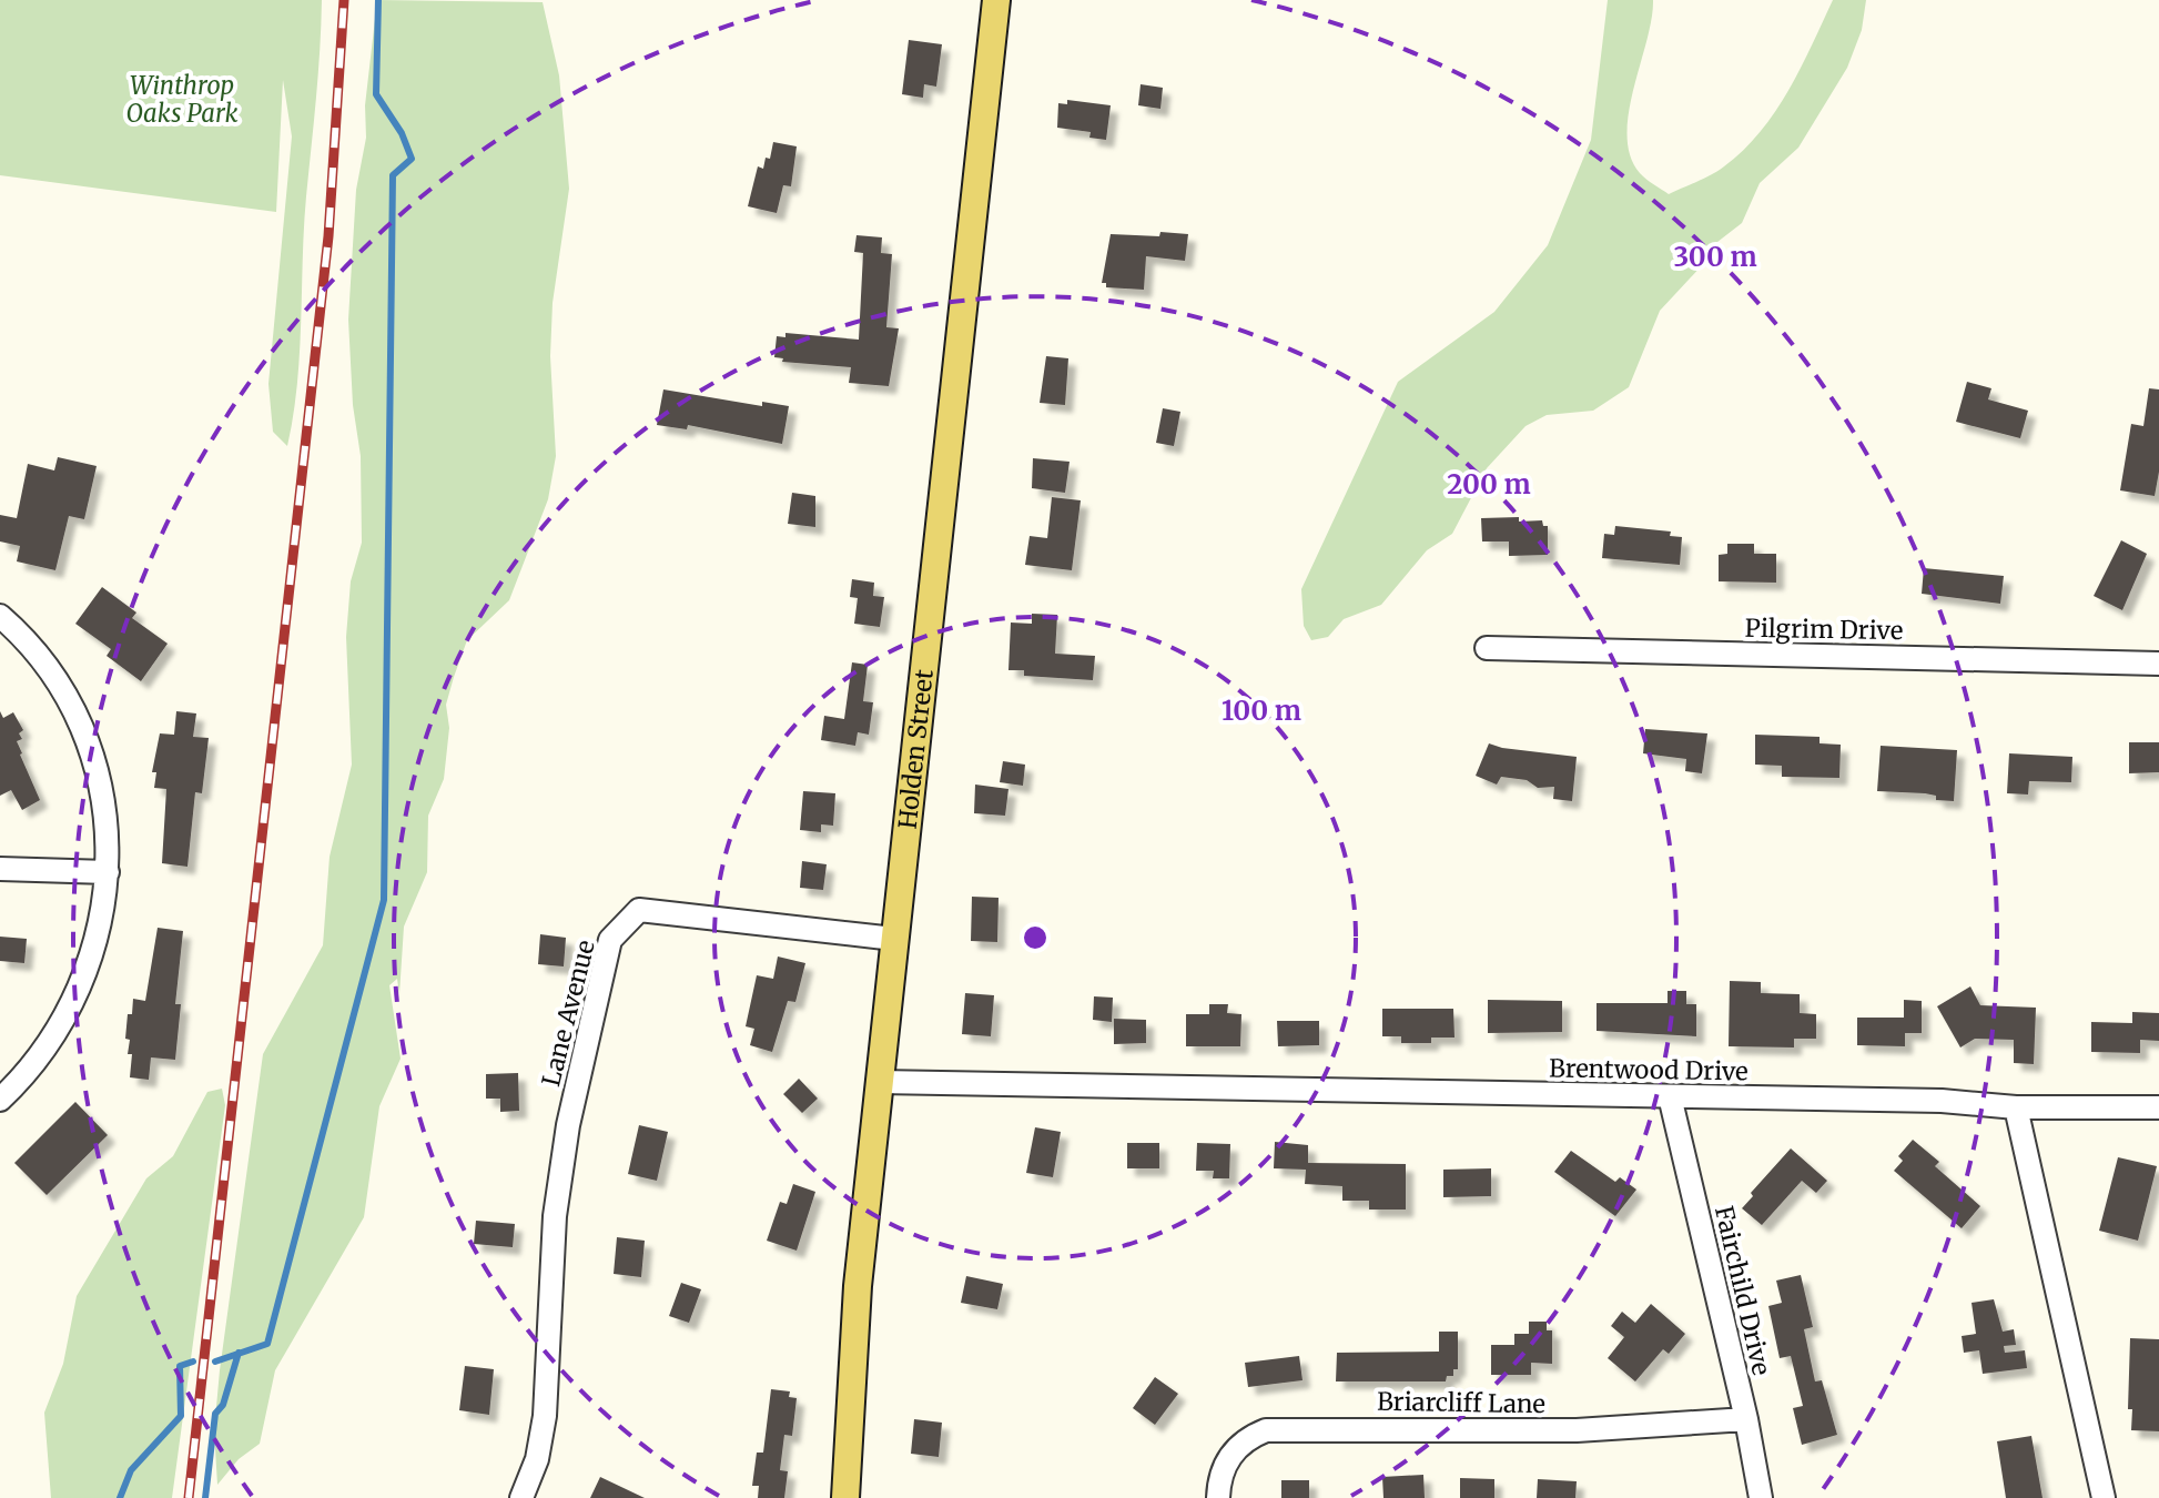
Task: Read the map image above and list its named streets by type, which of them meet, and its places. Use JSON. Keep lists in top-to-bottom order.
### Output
{
  "streets": {
    "main road": ["Holden Street"],
    "street": [
      "Pilgrim Drive",
      "Lane Avenue",
      "Brentwood Drive",
      "Fairchild Drive",
      "Briarcliff Lane"
    ]
  },
  "crossings": [
    ["Holden Street", "Lane Avenue"],
    ["Holden Street", "Brentwood Drive"],
    ["Brentwood Drive", "Fairchild Drive"],
    ["Fairchild Drive", "Briarcliff Lane"]
  ],
  "parks": ["Winthrop Oaks Park"],
  "rings": ["300 m", "200 m", "100 m"]
}
